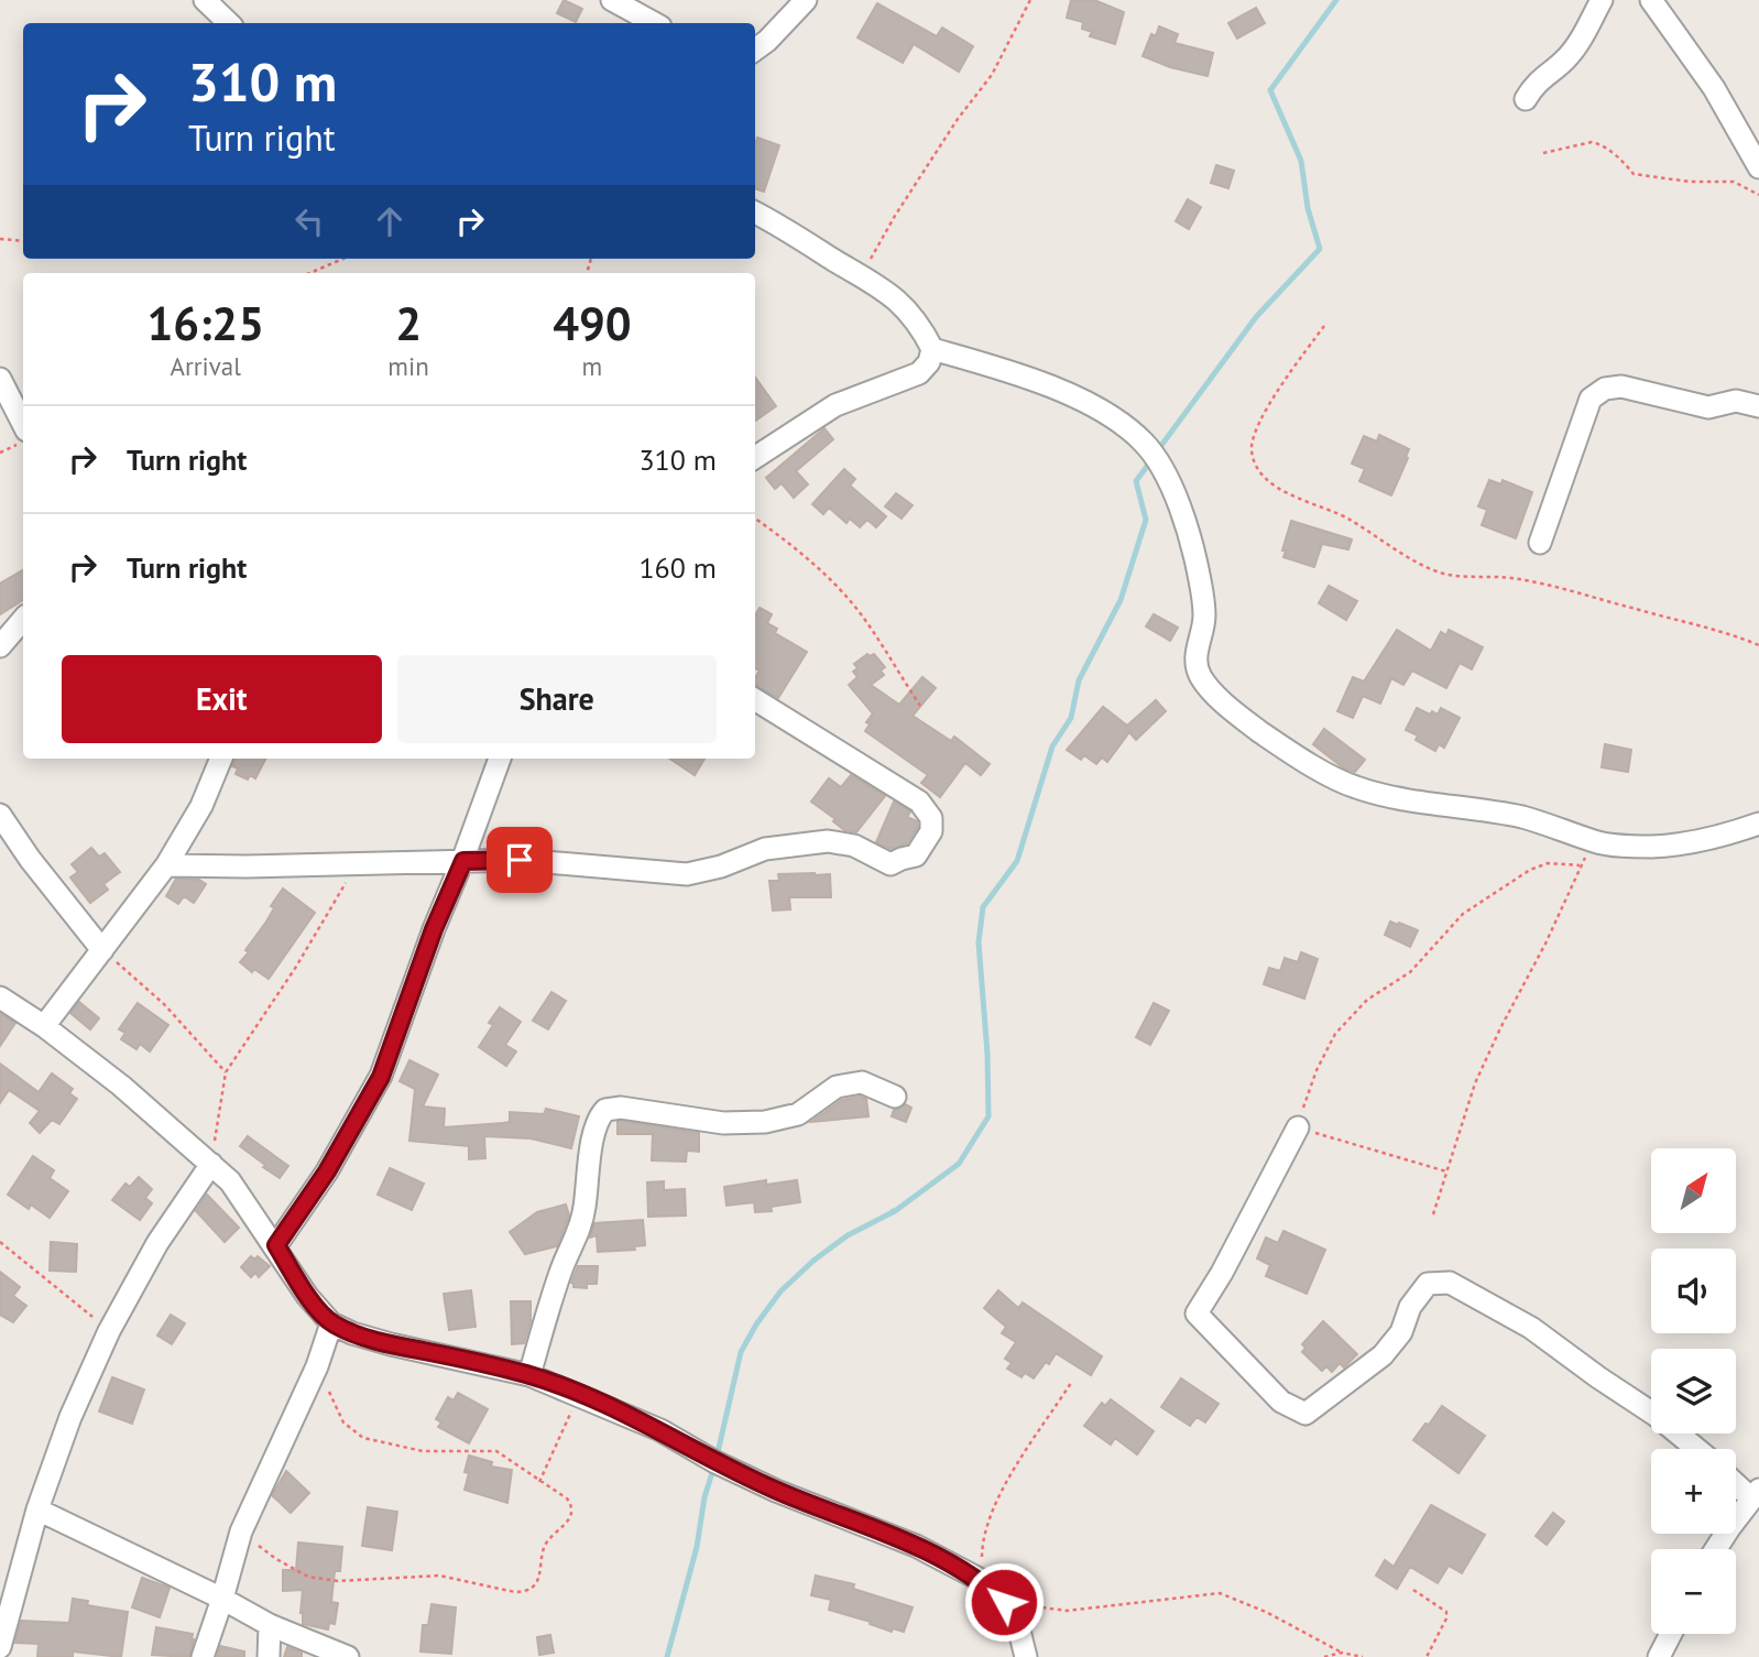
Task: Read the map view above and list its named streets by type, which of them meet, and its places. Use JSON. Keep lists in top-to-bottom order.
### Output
{
  "north": "top right",
  "page": {
    "turn": ["310 m", "Turn right"],
    "eta": [
      "16:25",
      "Arrival",
      "2",
      "min",
      "490",
      "m"
    ],
    "list": [
      {
        "name": "Turn right",
        "value": "310 m"
      },
      {
        "name": "Turn right",
        "value": "160 m"
      }
    ],
    "buttons": ["Exit", "Share"],
    "map_buttons": ["+", "−"]
  }
}
